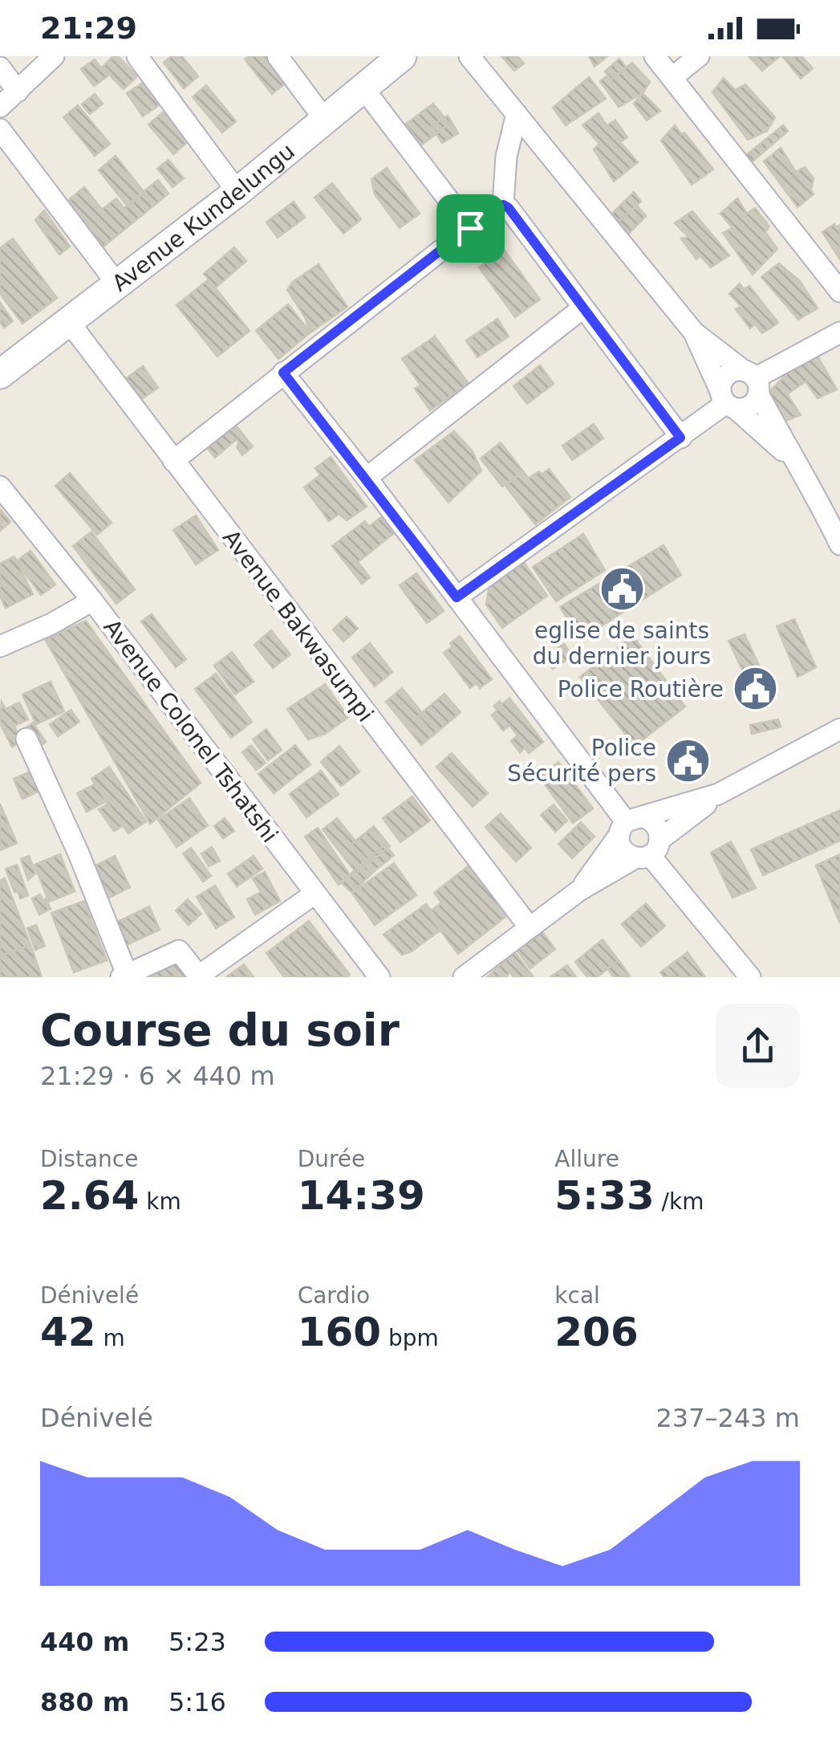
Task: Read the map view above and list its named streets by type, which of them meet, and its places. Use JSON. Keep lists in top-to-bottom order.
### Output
{
  "streets": {
    "street": ["Avenue Kundelungu", "Avenue Bakwasumpi", "Avenue Colonel Tshatshi"]
  },
  "crossings": [
    ["Avenue Kundelungu", "Avenue Bakwasumpi"]
  ],
  "places": {
    "public building": ["eglise de saints du dernier jours", "Police Routière", "Police Sécurité pers"]
  },
  "page": {
    "status": "21:29",
    "heading": ["Course du soir", "21:29 · 6 × 440 m"],
    "stats": [
      ["Distance", "2.64 km"],
      ["Durée", "14:39"],
      ["Allure", "5:33 /km"],
      ["Dénivelé", "42 m"],
      ["Cardio", "160 bpm"],
      ["kcal", "206"]
    ],
    "chart": ["Dénivelé", "237–243 m"],
    "list": [
      {
        "name": "440 m",
        "note": "5:23"
      },
      {
        "name": "880 m",
        "note": "5:16"
      }
    ]
  }
}
